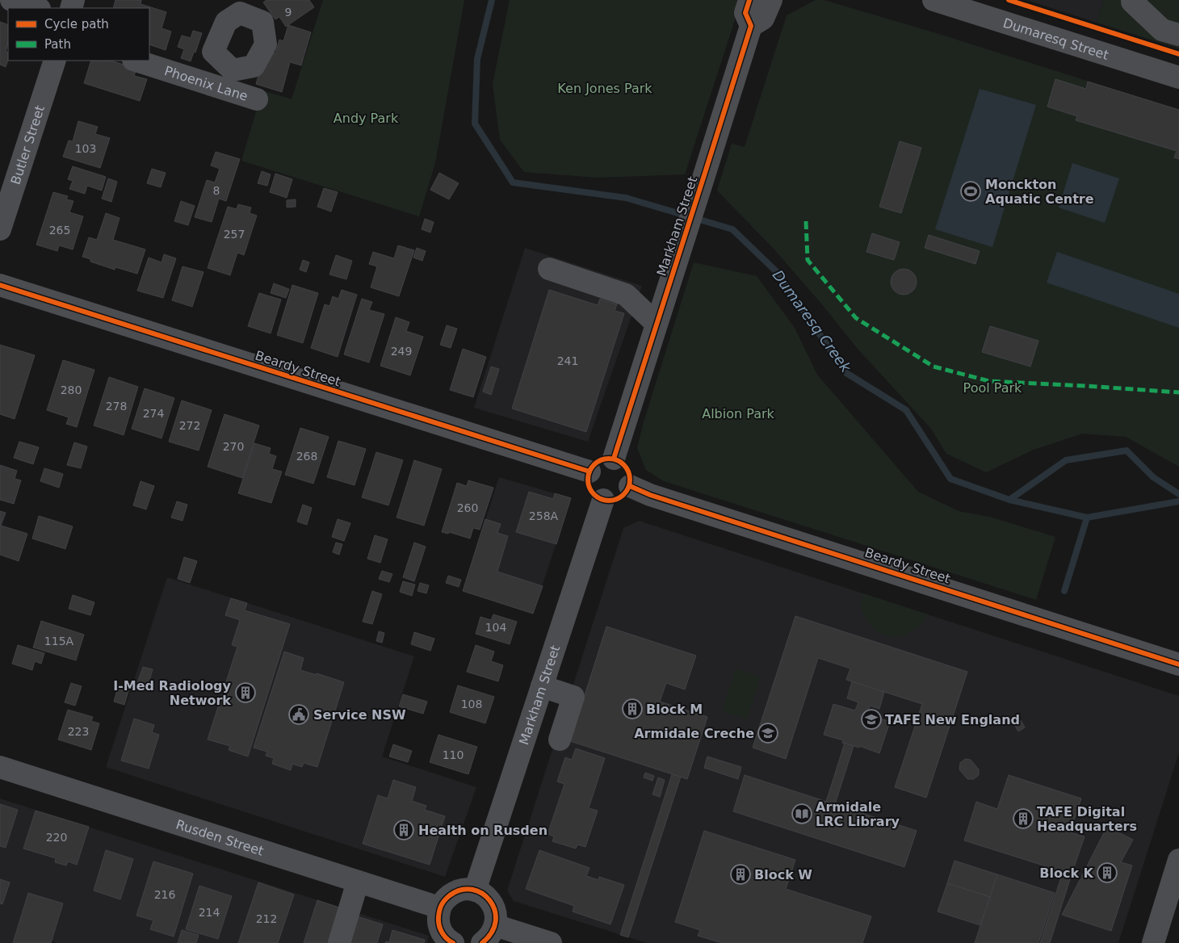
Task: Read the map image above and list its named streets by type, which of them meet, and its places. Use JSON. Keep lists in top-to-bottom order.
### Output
{
  "streets": {
    "street": [
      "Dumaresq Street",
      "Phoenix Lane",
      "Butler Street",
      "Markham Street",
      "Beardy Street",
      "Rusden Street"
    ]
  },
  "crossings": [
    ["Markham Street", "Beardy Street"]
  ],
  "water": ["Dumaresq Creek"],
  "parks": [
    "Ken Jones Park",
    "Andy Park",
    "Pool Park",
    "Albion Park"
  ],
  "places": {
    "sports": ["Monckton Aquatic Centre"],
    "building": [
      "I-Med Radiology Network",
      "Block M",
      "TAFE Digital Headquarters",
      "Health on Rusden",
      "Block K",
      "Block W"
    ],
    "public building": ["Service NSW"],
    "school or university": ["TAFE New England", "Armidale Creche"],
    "library": ["Armidale LRC Library"]
  },
  "house_numbers": [
    "9",
    "103",
    "8",
    "265",
    "257",
    "249",
    "241",
    "280",
    "278",
    "274",
    "272",
    "270",
    "268",
    "260",
    "258A",
    "104",
    "115A",
    "108",
    "223",
    "110",
    "220",
    "216",
    "214",
    "212"
  ],
  "legend": ["Cycle path", "Path"]
}
